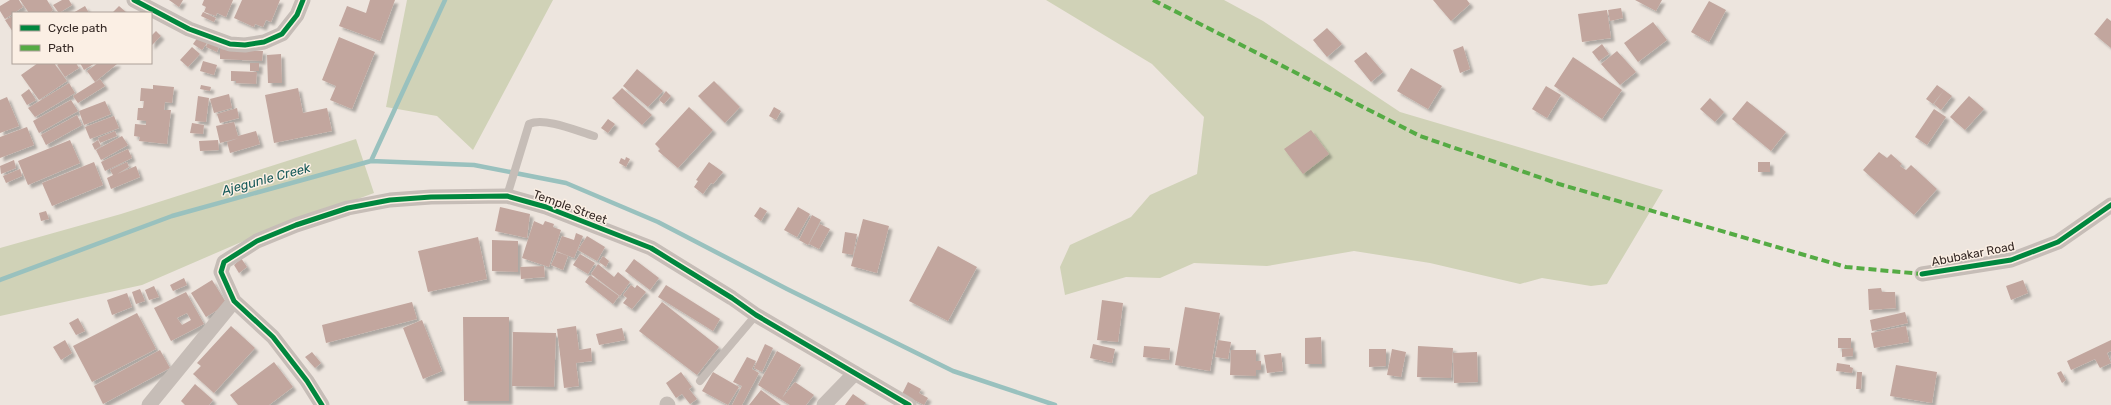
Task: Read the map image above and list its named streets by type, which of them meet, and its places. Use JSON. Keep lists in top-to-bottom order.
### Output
{
  "streets": {
    "street": ["Temple Street", "Abubakar Road"]
  },
  "water": ["Ajegunle Creek"],
  "legend": ["Cycle path", "Path"]
}
